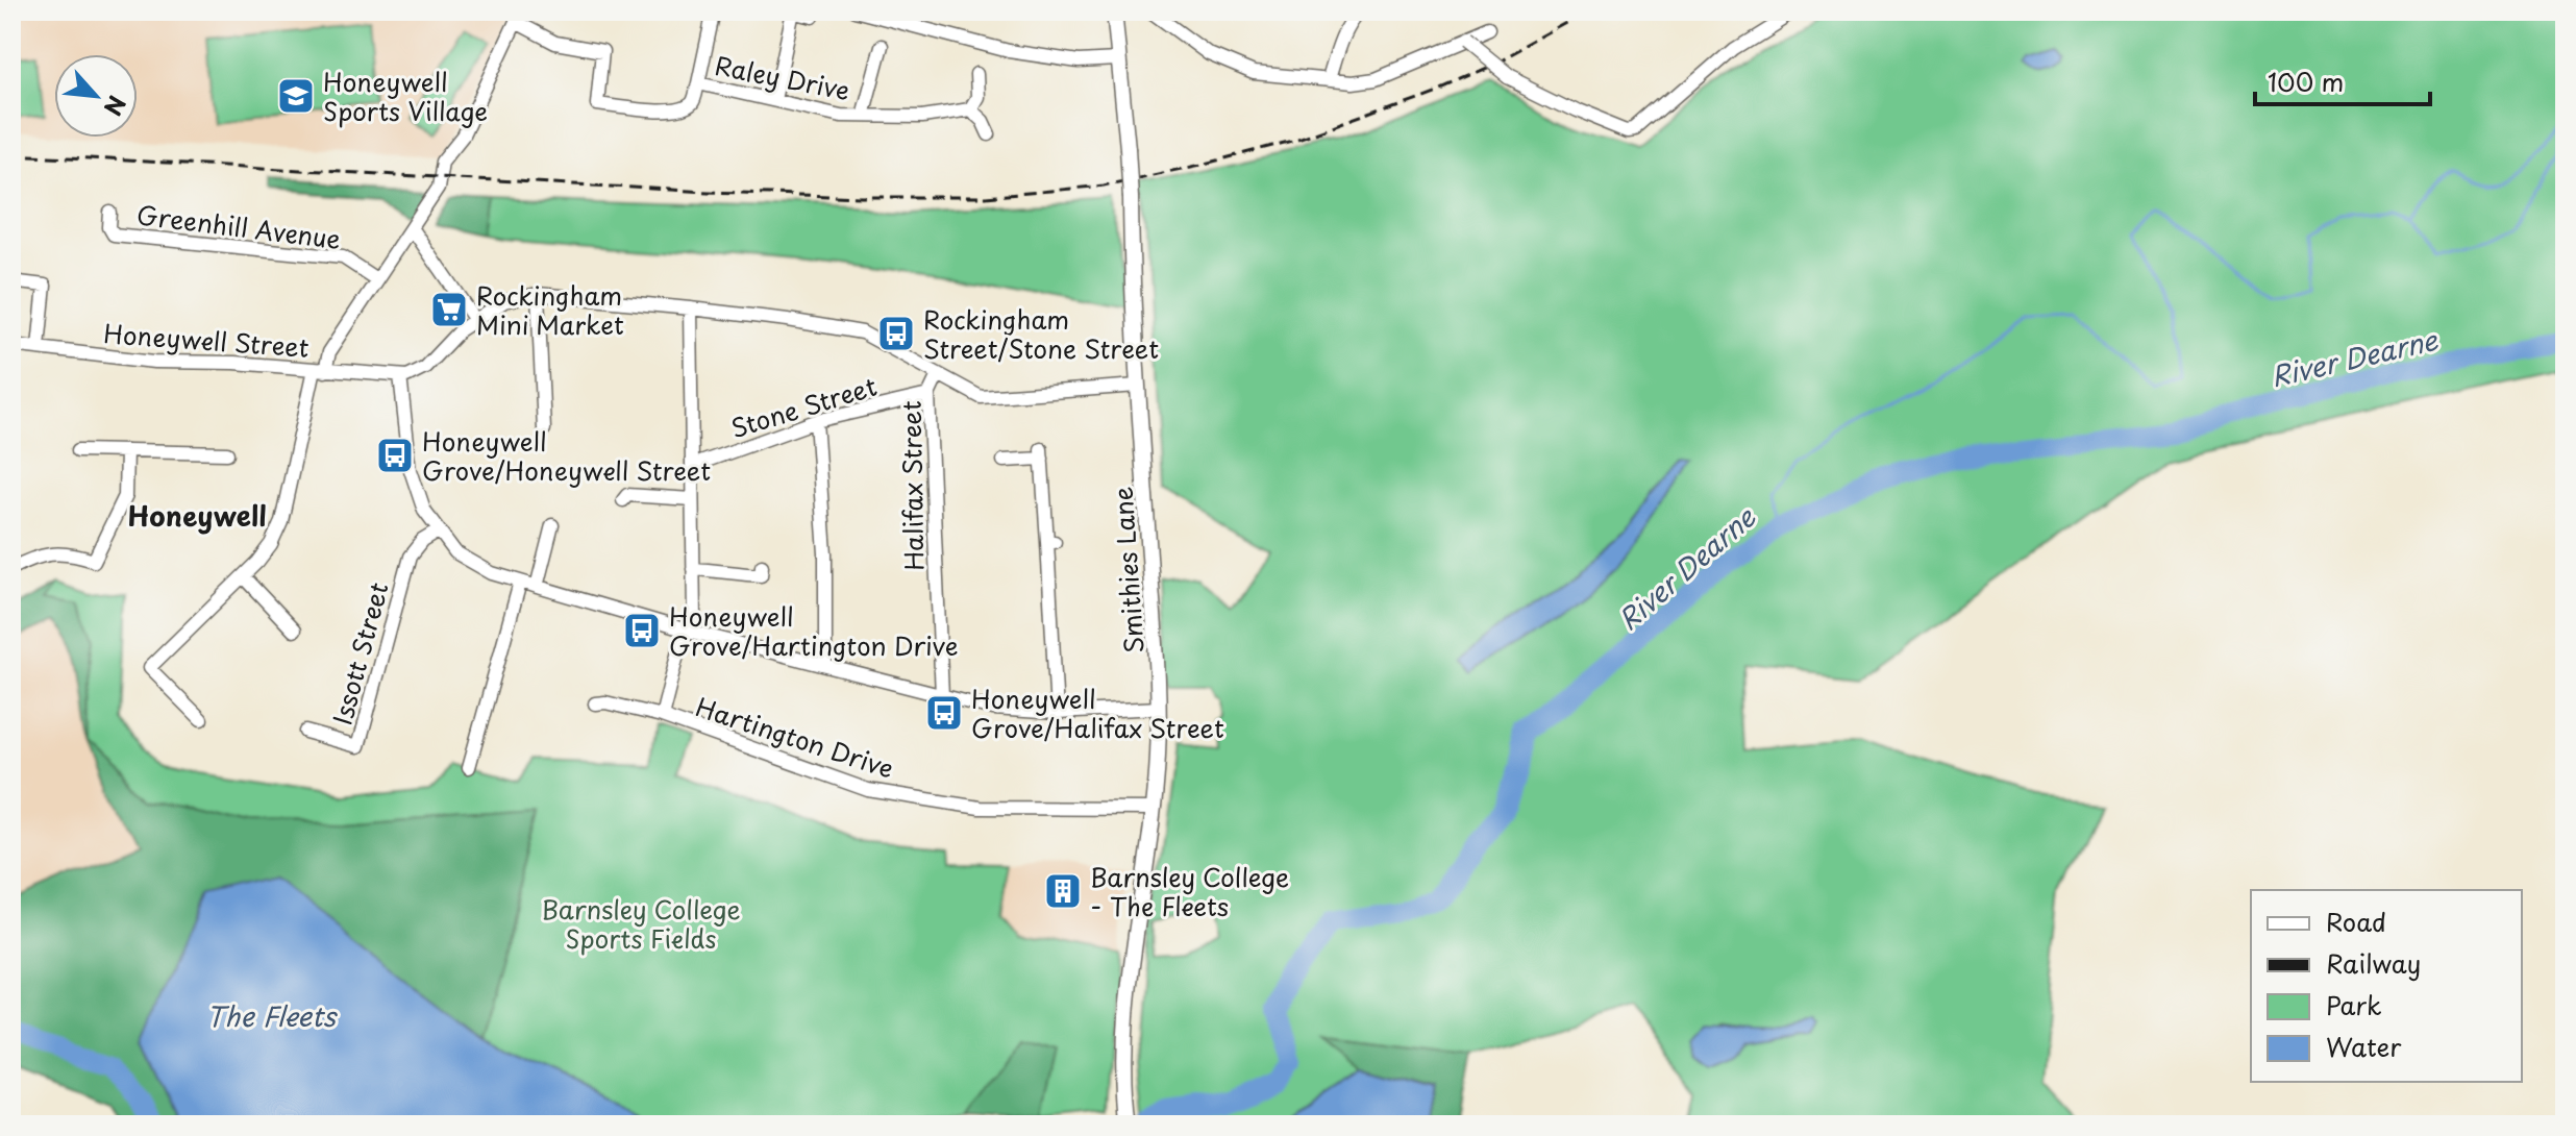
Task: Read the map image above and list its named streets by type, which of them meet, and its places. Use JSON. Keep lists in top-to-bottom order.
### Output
{
  "streets": {
    "street": [
      "Raley Drive",
      "Greenhill Avenue",
      "Honeywell Street",
      "Stone Street",
      "Halifax Street",
      "Smithies Lane",
      "Issott Street",
      "Hartington Drive"
    ]
  },
  "crossings": [
    ["Stone Street", "Halifax Street"],
    ["Stone Street", "Hartington Drive"],
    ["Smithies Lane", "Hartington Drive"]
  ],
  "districts": ["Honeywell"],
  "water": ["River Dearne", "The Fleets"],
  "parks": ["Barnsley College Sports Fields"],
  "places": {
    "school or university": ["Honeywell Sports Village"],
    "supermarket": ["Rockingham Mini Market"],
    "bus stop": [
      "Rockingham Street/Stone Street",
      "Honeywell Grove/Honeywell Street",
      "Honeywell Grove/Hartington Drive",
      "Honeywell Grove/Halifax Street"
    ],
    "building": ["Barnsley College - The Fleets"]
  },
  "legend": [
    "Road",
    "Railway",
    "Park",
    "Water"
  ],
  "scale_bar": "100 m",
  "north": "bottom right"
}
